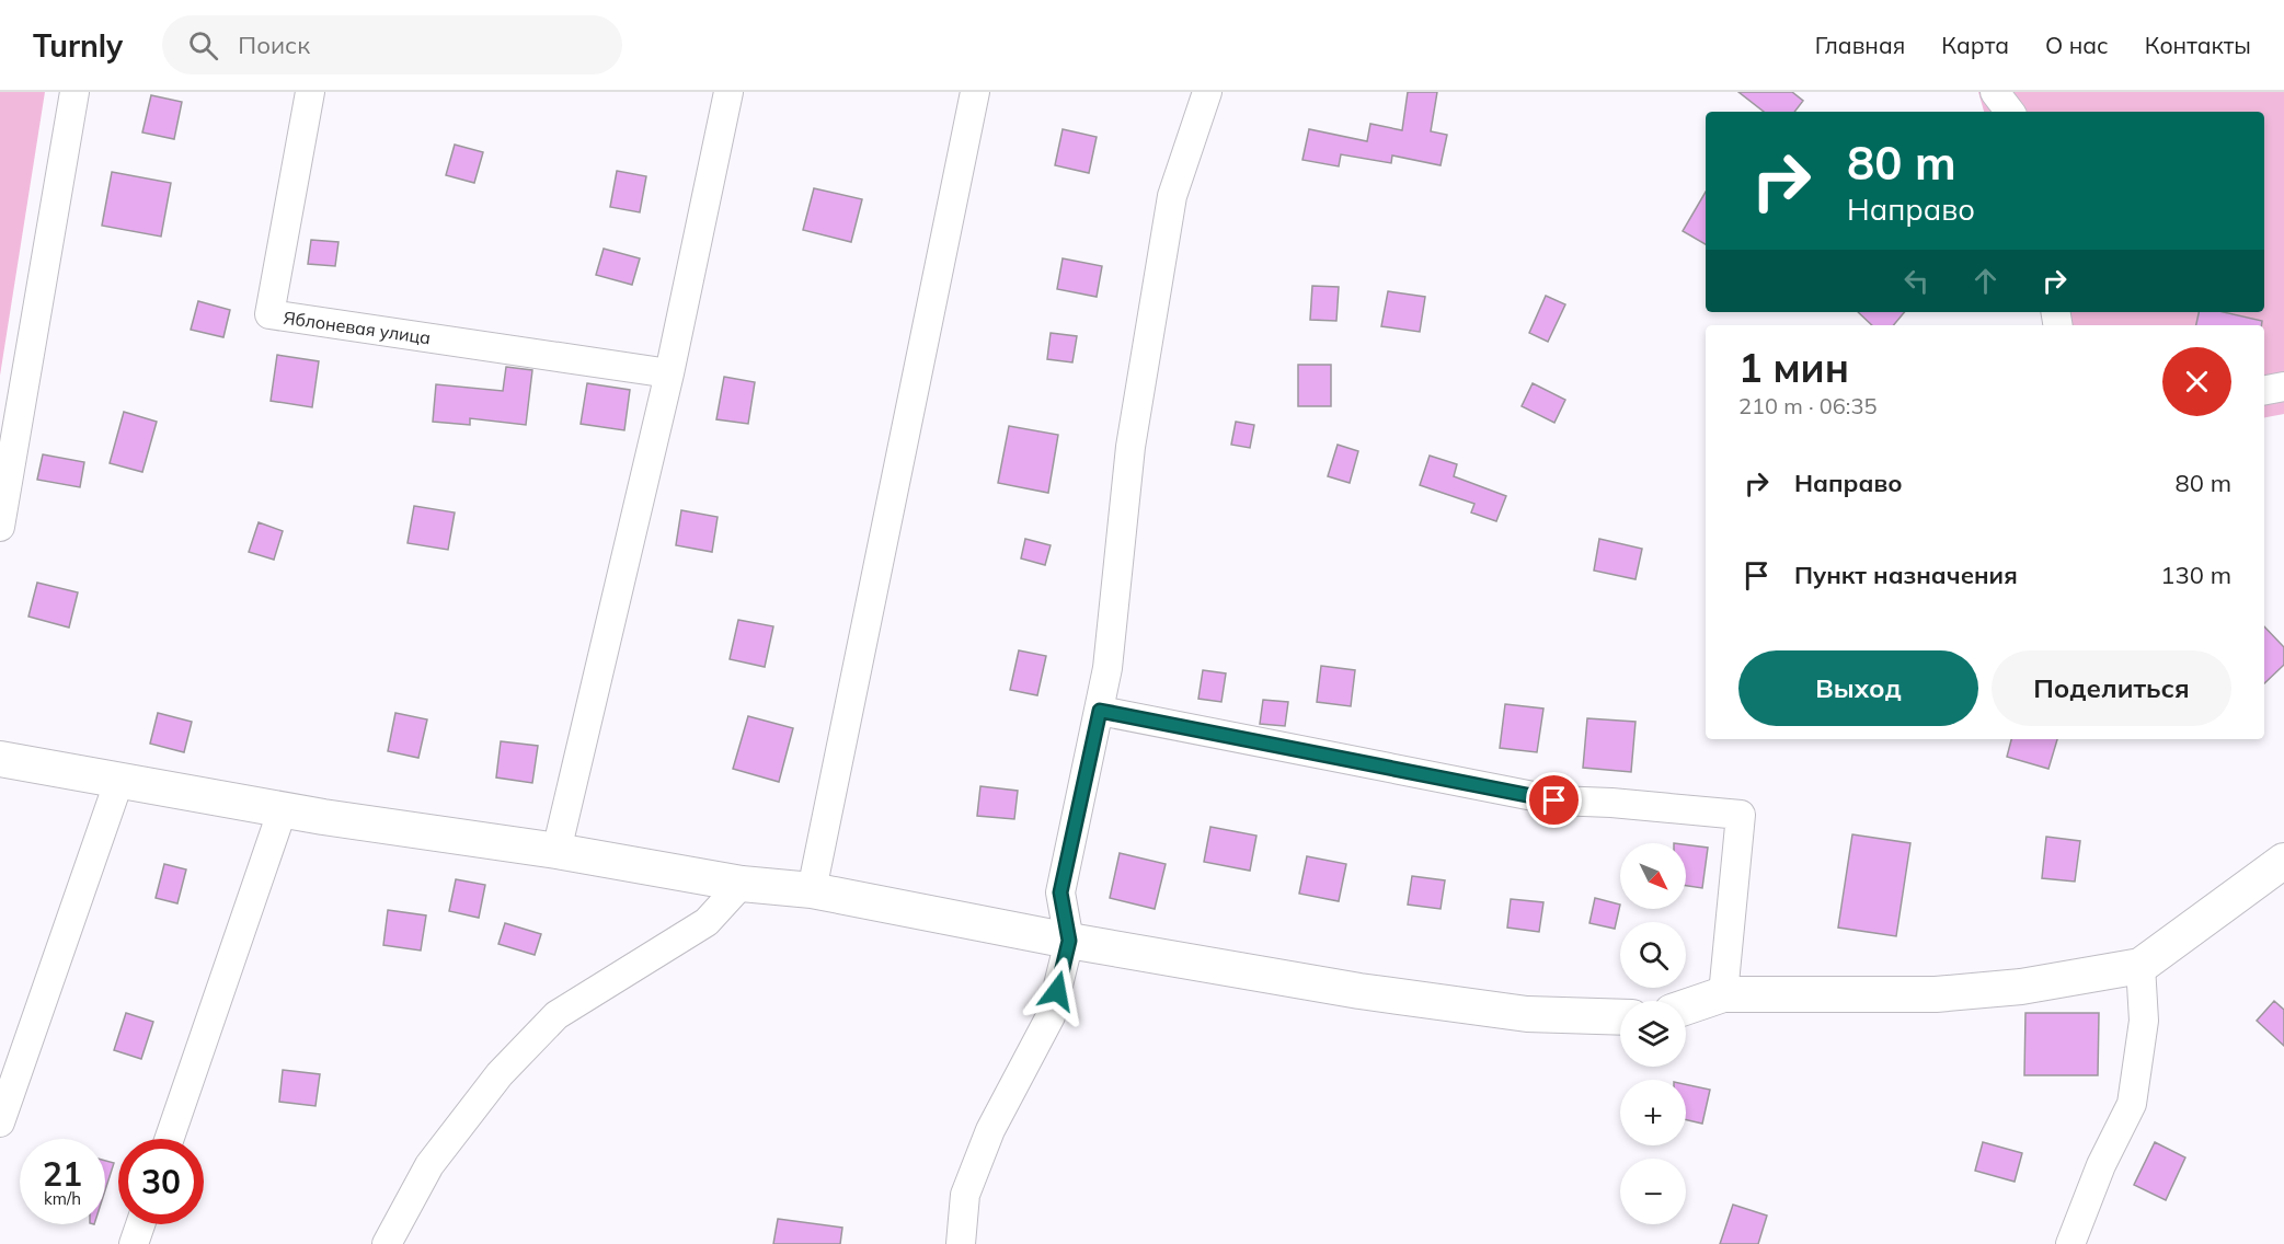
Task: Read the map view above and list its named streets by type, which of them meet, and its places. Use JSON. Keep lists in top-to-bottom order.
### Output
{
  "streets": {
    "street": ["Яблоневая улица"]
  },
  "north": "bottom right",
  "page": {
    "header": "Turnly",
    "search": "Поиск",
    "nav": [
      "Главная",
      "Карта",
      "О нас",
      "Контакты"
    ],
    "turn": ["80 m", "Направо"],
    "heading": ["1 мин", "210 m · 06:35"],
    "list": [
      {
        "name": "Направо",
        "value": "80 m"
      },
      {
        "name": "Пункт назначения",
        "value": "130 m"
      }
    ],
    "buttons": ["Выход", "Поделиться"],
    "map_buttons": ["+", "−"],
    "speed": "21 km/h",
    "limit": "30"
  }
}
